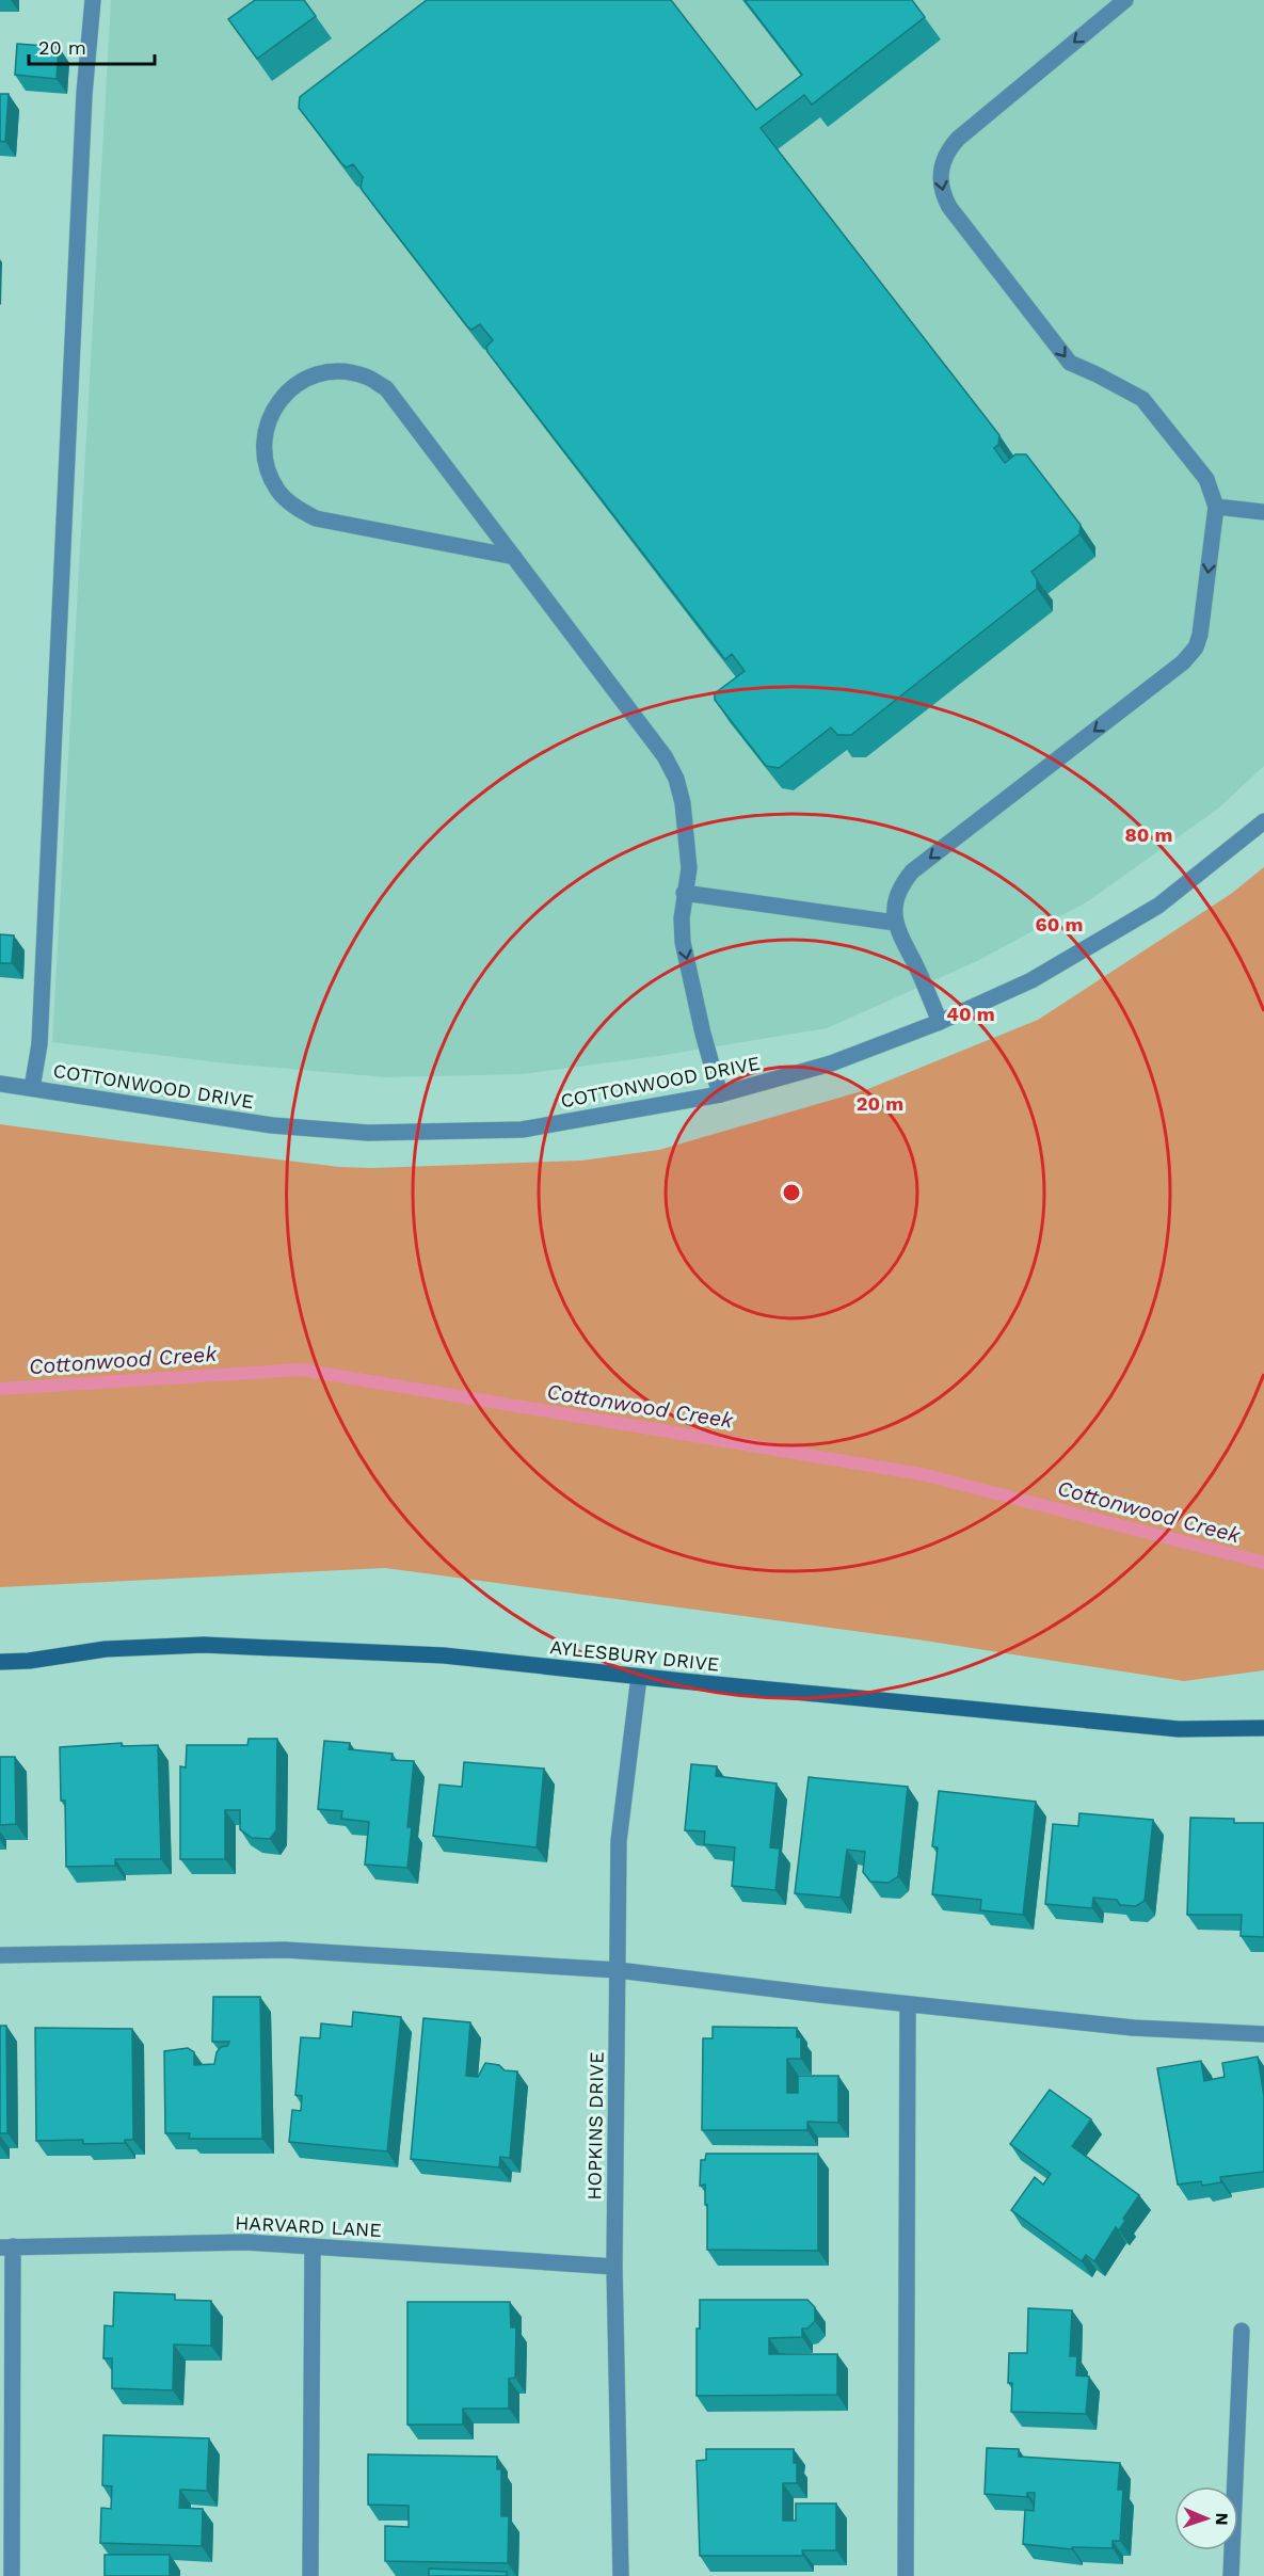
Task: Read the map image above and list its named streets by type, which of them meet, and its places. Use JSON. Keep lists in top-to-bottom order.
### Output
{
  "streets": {
    "street": [
      "COTTONWOOD DRIVE",
      "AYLESBURY DRIVE",
      "HOPKINS DRIVE",
      "HARVARD LANE"
    ]
  },
  "crossings": [
    ["AYLESBURY DRIVE", "HOPKINS DRIVE"],
    ["HOPKINS DRIVE", "HARVARD LANE"]
  ],
  "water": ["Cottonwood Creek"],
  "scale_bar": "20 m",
  "north": "right",
  "rings": [
    "80 m",
    "60 m",
    "40 m",
    "20 m"
  ]
}
